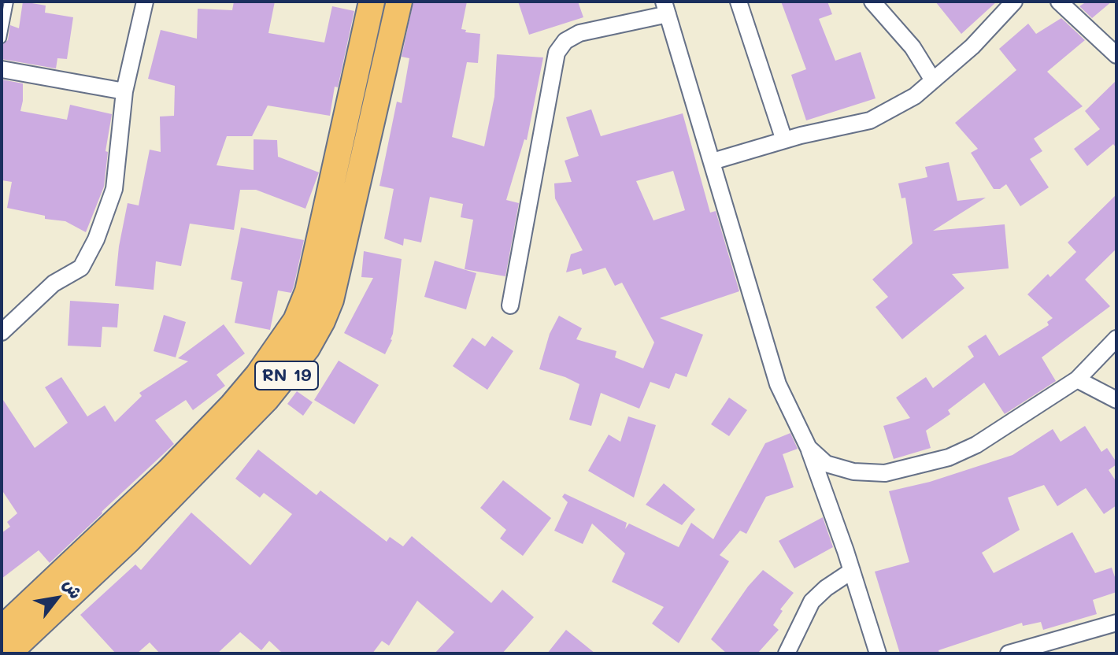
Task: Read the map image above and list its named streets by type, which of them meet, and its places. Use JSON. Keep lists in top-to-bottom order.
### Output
{
  "streets": {
    "main road": ["RN 19"]
  },
  "north": "top right"
}
